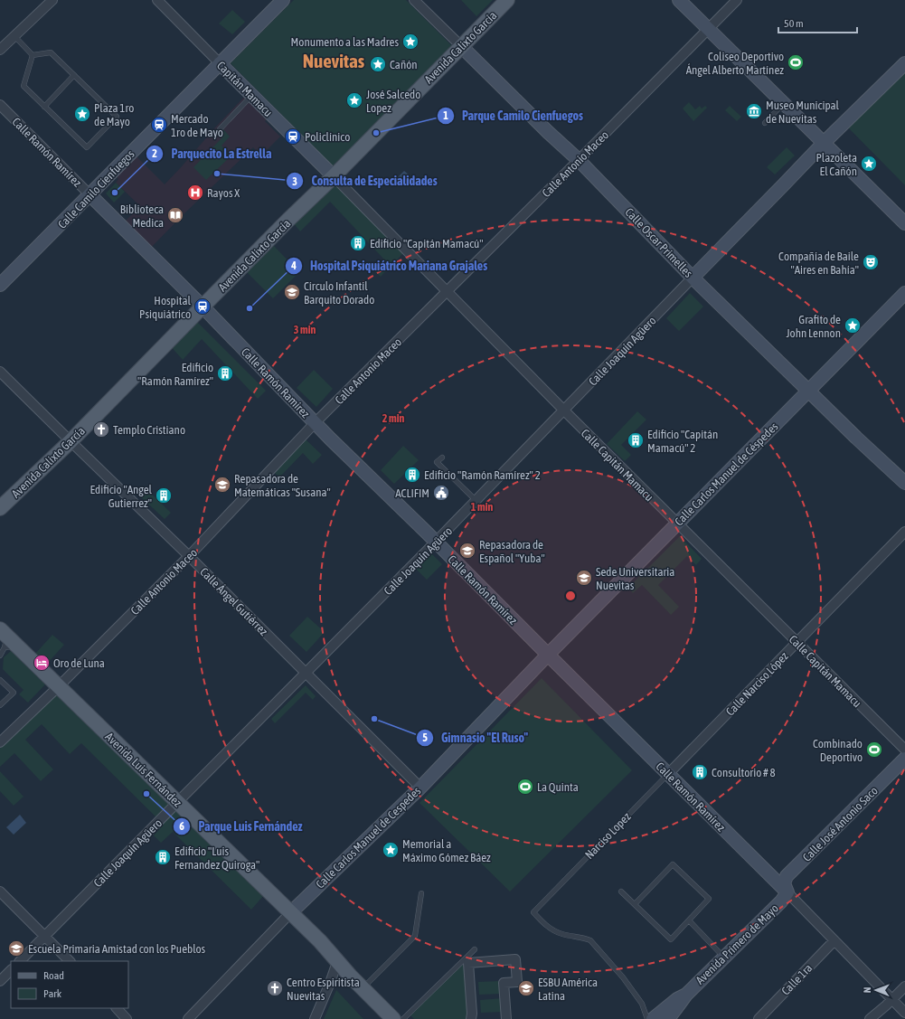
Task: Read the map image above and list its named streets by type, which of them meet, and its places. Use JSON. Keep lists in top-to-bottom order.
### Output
{
  "streets": {
    "main road": ["Avenida Calixto García", "Avenida Luis Fernández"],
    "street": [
      "Capitán Mamacu",
      "Calle Ramón Ramírez",
      "Calle Antonio Maceo",
      "Calle Camilo Cienfuegos",
      "Calle Oscar Primelles",
      "Calle Joaquín Agüero",
      "Calle Capitán Mamacu",
      "Calle Carlos Manuel de Céspedes",
      "Calle Ángel Gutiérrez",
      "Calle Narciso López",
      "Calle José Antonio Saco",
      "Calle Carlos Manuel de Cespedes",
      "Avenida Primero de Mayo",
      "Calle 1ra"
    ],
    "lane": ["Narciso Lopez"]
  },
  "crossings": [
    ["Avenida Calixto García", "Capitán Mamacu"],
    ["Avenida Calixto García", "Calle Ramón Ramírez"],
    ["Avenida Calixto García", "Calle Oscar Primelles"],
    ["Avenida Calixto García", "Calle Capitán Mamacu"],
    ["Avenida Calixto García", "Calle Ángel Gutiérrez"],
    ["Capitán Mamacu", "Calle Camilo Cienfuegos"],
    ["Capitán Mamacu", "Calle Capitán Mamacu"],
    ["Calle Ramón Ramírez", "Calle Antonio Maceo"],
    ["Calle Ramón Ramírez", "Calle Camilo Cienfuegos"],
    ["Calle Ramón Ramírez", "Calle Joaquín Agüero"],
    ["Calle Ramón Ramírez", "Calle Carlos Manuel de Céspedes"],
    ["Calle Ramón Ramírez", "Calle Narciso López"],
    ["Calle Ramón Ramírez", "Calle José Antonio Saco"],
    ["Calle Ramón Ramírez", "Narciso Lopez"],
    ["Calle Ramón Ramírez", "Calle Carlos Manuel de Cespedes"],
    ["Calle Ramón Ramírez", "Avenida Primero de Mayo"],
    ["Calle Ramón Ramírez", "Calle 1ra"],
    ["Calle Antonio Maceo", "Calle Oscar Primelles"],
    ["Calle Antonio Maceo", "Calle Capitán Mamacu"],
    ["Calle Antonio Maceo", "Calle Ángel Gutiérrez"],
    ["Calle Antonio Maceo", "Avenida Luis Fernández"],
    ["Calle Oscar Primelles", "Calle Joaquín Agüero"],
    ["Calle Oscar Primelles", "Calle Carlos Manuel de Céspedes"],
    ["Calle Joaquín Agüero", "Calle Capitán Mamacu"],
    ["Calle Joaquín Agüero", "Calle Ángel Gutiérrez"],
    ["Calle Joaquín Agüero", "Avenida Luis Fernández"],
    ["Calle Capitán Mamacu", "Calle Carlos Manuel de Céspedes"],
    ["Calle Capitán Mamacu", "Calle Narciso López"],
    ["Calle Carlos Manuel de Céspedes", "Calle Carlos Manuel de Cespedes"],
    ["Calle Ángel Gutiérrez", "Calle Carlos Manuel de Cespedes"],
    ["Calle Narciso López", "Narciso Lopez"],
    ["Avenida Luis Fernández", "Calle Carlos Manuel de Cespedes"],
    ["Calle José Antonio Saco", "Avenida Primero de Mayo"]
  ],
  "districts": ["Nuevitas"],
  "places": {
    "place": [
      "Monumento a las Madres",
      "Cañón",
      "José Salcedo Lopez",
      "Plaza 1ro de Mayo",
      "Plazoleta El Cañón",
      "Grafito de John Lennon",
      "Memorial a Máximo Gómez Báez"
    ],
    "sports": ["Coliseo Deportivo Ángel Alberto Martínez", "Combinado Deportivo", "La Quinta"],
    "museum": ["Museo Municipal de Nuevitas"],
    "station": ["Mercado 1ro de Mayo", "Policlínico", "Hospital Psiquiátrico"],
    "other": [
      "Parque Camilo Cienfuegos",
      "Consulta de Especialidades",
      "Parquecito La Estrella",
      "Hospital Psiquiátrico Mariana Grajales",
      "Gimnasio \"El Ruso\"",
      "Parque Luis Fernández"
    ],
    "hospital": ["Rayos X"],
    "library": ["Biblioteca Medica"],
    "building": [
      "Edificio \"Capitán Mamacú\"",
      "Edificio \"Ramón Ramírez\"",
      "Edificio \"Capitán Mamacú\" 2",
      "Edificio \"Ramón Ramírez\" 2",
      "Edificio \"Angel Gutierrez\"",
      "Consultorio # 8",
      "Edificio \"Luis Fernandez Quiroga\""
    ],
    "theatre": ["Compañía de Baile \"Aires en Bahía\""],
    "school or university": [
      "Círculo Infantil Barquito Dorado",
      "Repasadora de Matemáticas \"Susana\"",
      "Repasadora de Español \"Yuba\"",
      "Sede Universitaria Nuevitas",
      "Escuela Primaria Amistad con los Pueblos",
      "ESBU América Latina"
    ],
    "church": ["Templo Cristiano", "Centro Espiritista Nuevitas"],
    "public building": ["ACLIFIM"],
    "hotel": ["Oro de Luna"]
  },
  "legend": ["Road", "Park"],
  "scale_bar": "50 m",
  "north": "left",
  "rings": ["3 min", "2 min", "1 min"]
}
